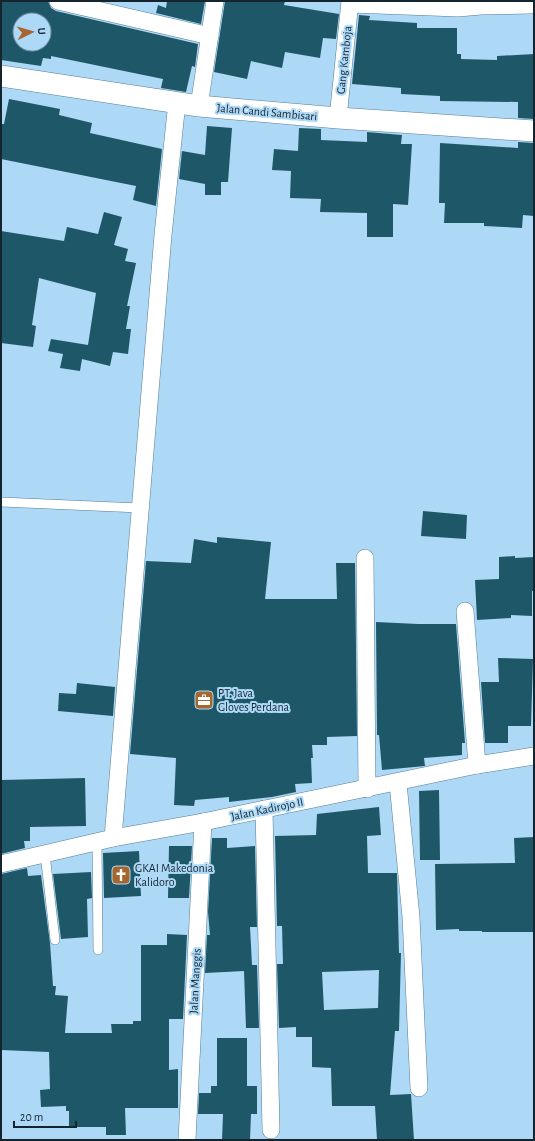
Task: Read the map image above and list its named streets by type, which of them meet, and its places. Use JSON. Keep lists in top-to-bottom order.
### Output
{
  "streets": {
    "street": [
      "Gang Kamboja",
      "Jalan Candi Sambisari",
      "Jalan Kadirojo II",
      "Jalan Manggis"
    ]
  },
  "crossings": [
    ["Gang Kamboja", "Jalan Candi Sambisari"],
    ["Jalan Kadirojo II", "Jalan Manggis"]
  ],
  "places": {
    "office": ["PT. Java Gloves Perdana"],
    "church": ["GKAI Makedonia Kalidoro"]
  },
  "scale_bar": "20 m",
  "north": "right"
}
